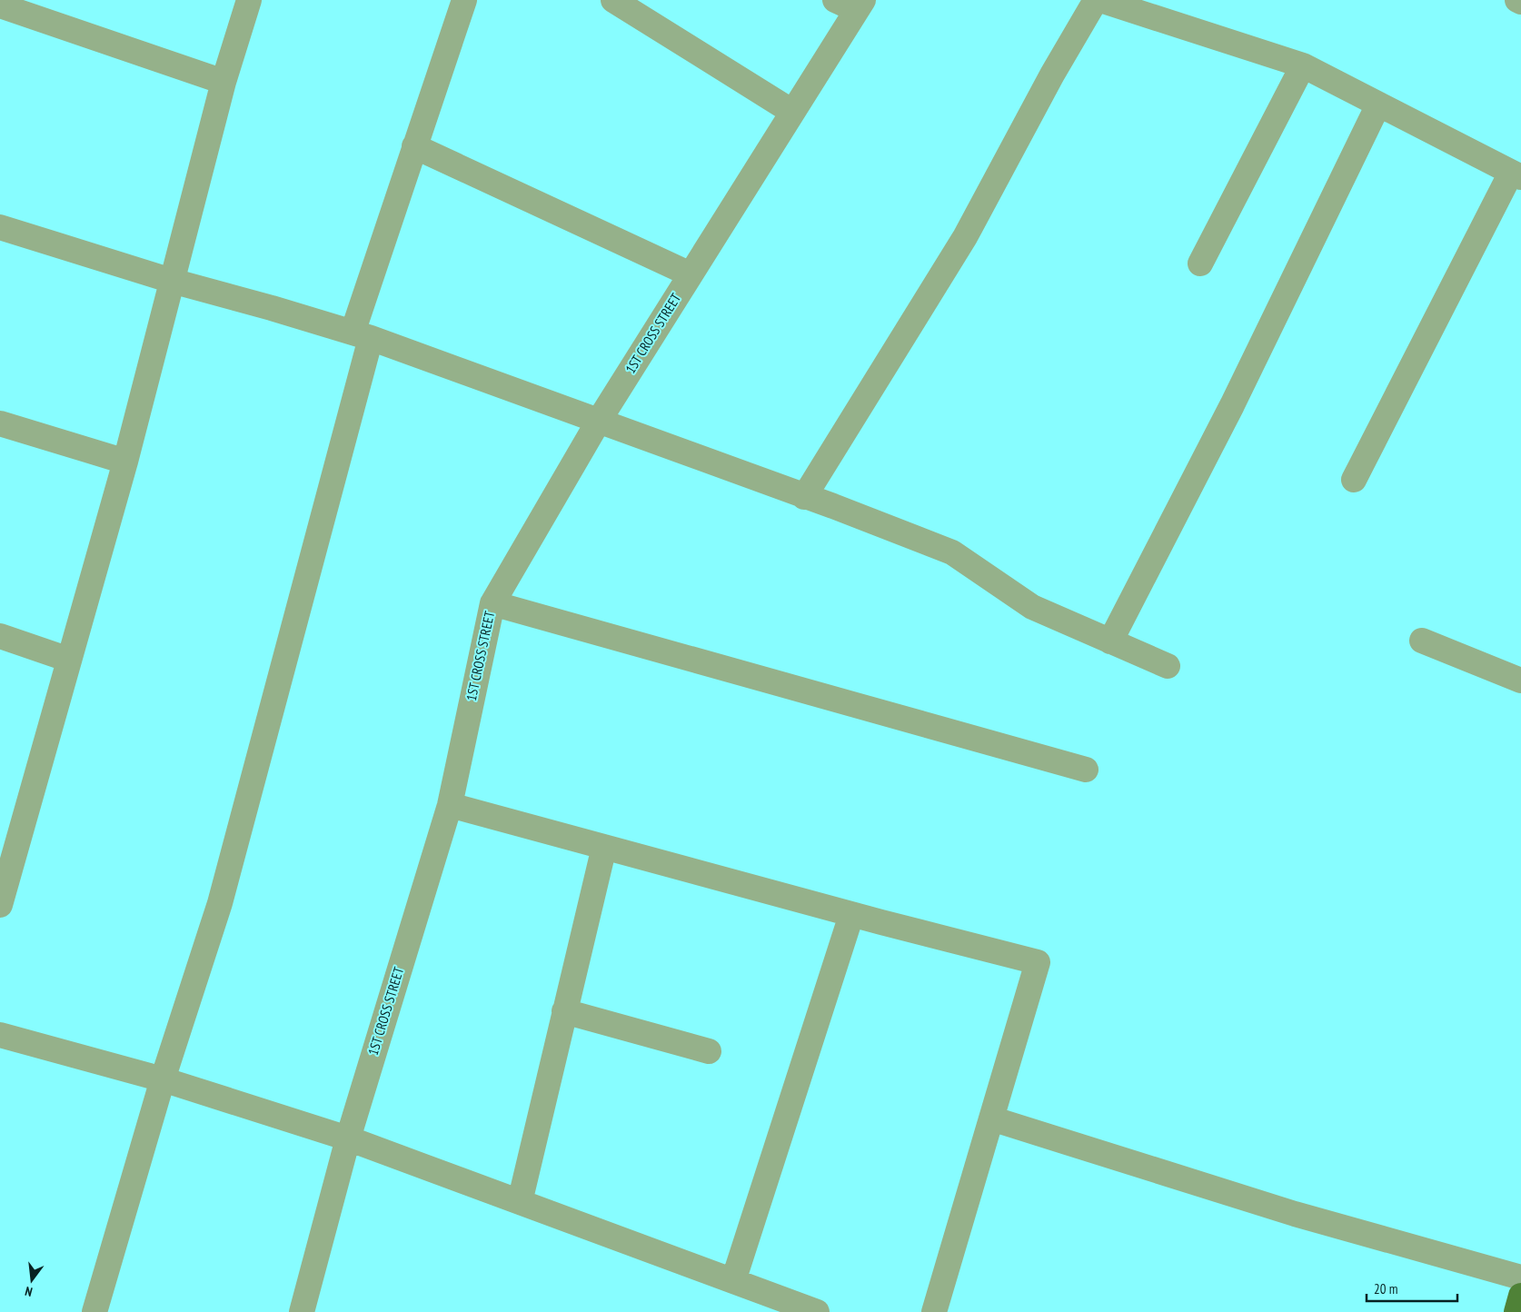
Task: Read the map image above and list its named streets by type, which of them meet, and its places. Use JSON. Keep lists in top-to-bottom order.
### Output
{
  "streets": {
    "street": ["1ST CROSS STREET"]
  },
  "scale_bar": "20 m",
  "north": "bottom"
}
